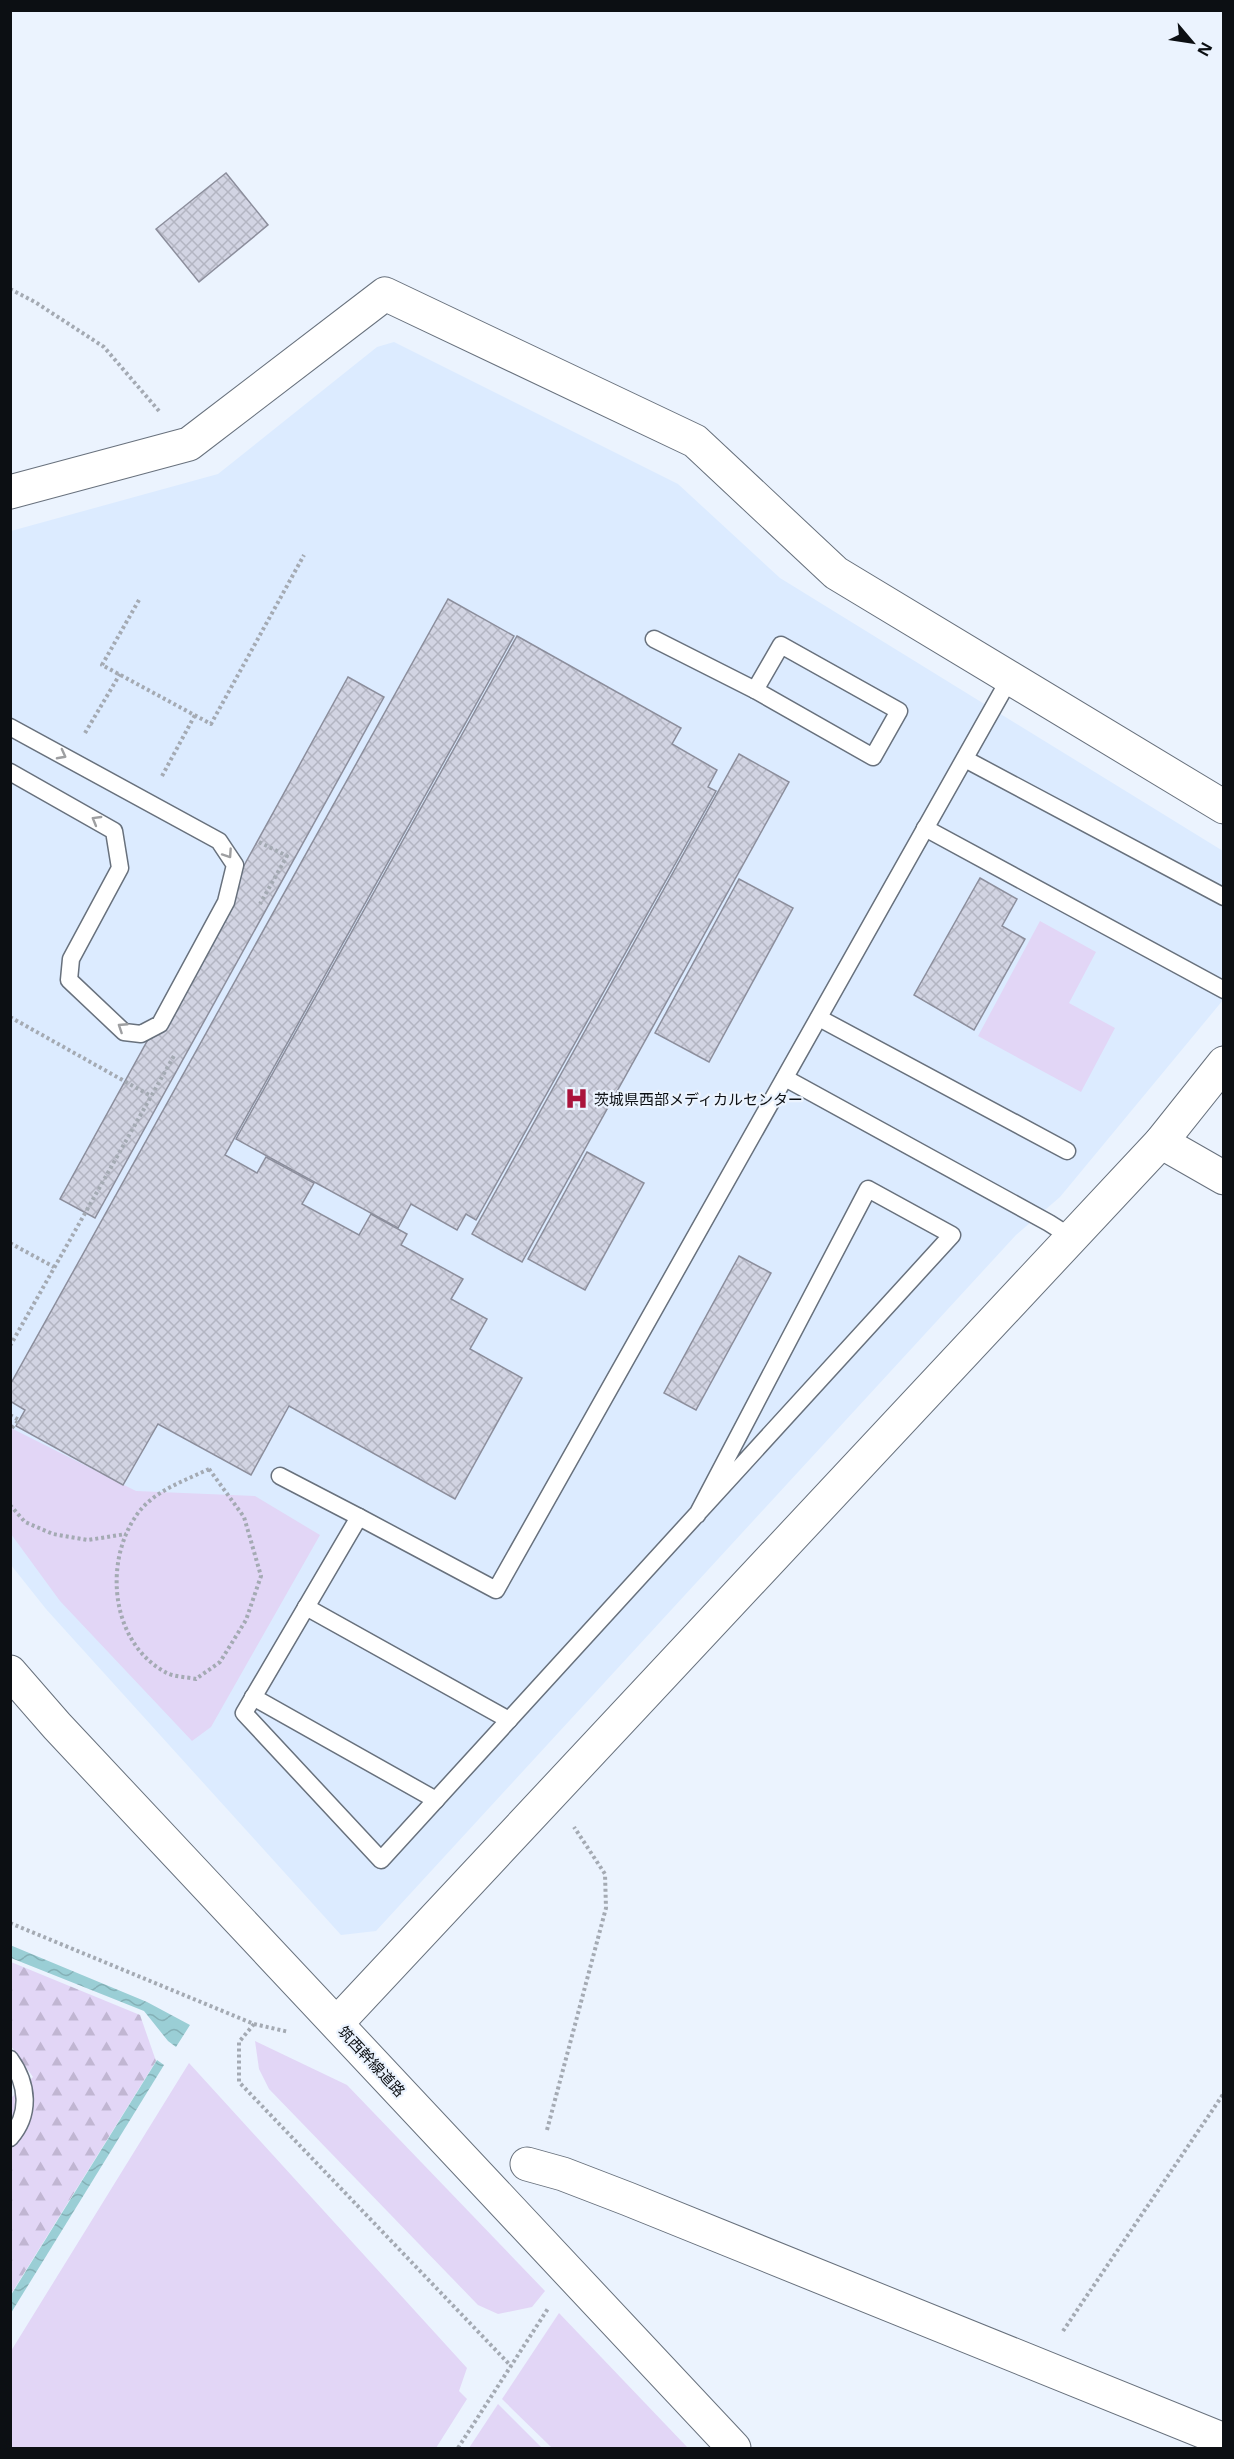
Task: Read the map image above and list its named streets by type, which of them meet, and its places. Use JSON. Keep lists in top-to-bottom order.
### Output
{
  "streets": {
    "street": ["筑西幹線道路"]
  },
  "places": {
    "hospital": ["茨城県西部メディカルセンター"]
  },
  "north": "bottom right"
}
